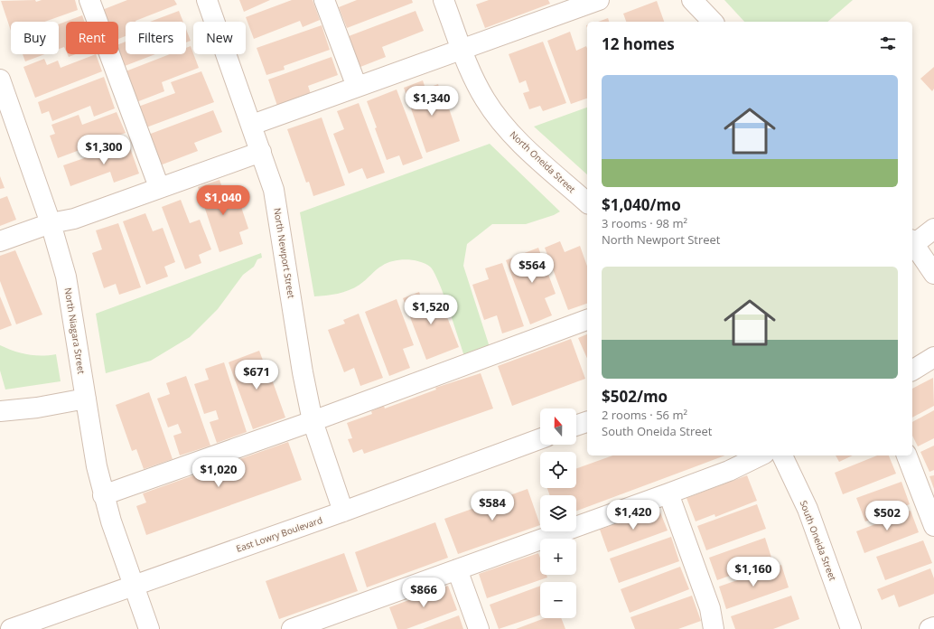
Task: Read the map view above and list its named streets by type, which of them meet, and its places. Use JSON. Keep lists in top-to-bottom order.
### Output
{
  "streets": {
    "street": [
      "North Oneida Street",
      "North Newport Street",
      "North Niagara Street",
      "East Lowry Boulevard",
      "South Oneida Street"
    ]
  },
  "crossings": [
    ["North Newport Street", "East Lowry Boulevard"],
    ["North Niagara Street", "East Lowry Boulevard"]
  ],
  "north": "top",
  "page": {
    "chip": [
      "Buy",
      "Rent",
      "Filters",
      "New"
    ],
    "heading": "12 homes",
    "list": [
      {
        "name": "$1,040/mo",
        "note": "3 rooms · 98 m² · North Newport Street"
      },
      {
        "name": "$502/mo",
        "note": "2 rooms · 56 m² · South Oneida Street"
      }
    ],
    "price": [
      "$1,340",
      "$1,300",
      "$1,040",
      "$564",
      "$1,520",
      "$671",
      "$1,020",
      "$584",
      "$1,420",
      "$502",
      "$1,160",
      "$866"
    ],
    "map_buttons": ["+", "−"]
  }
}
